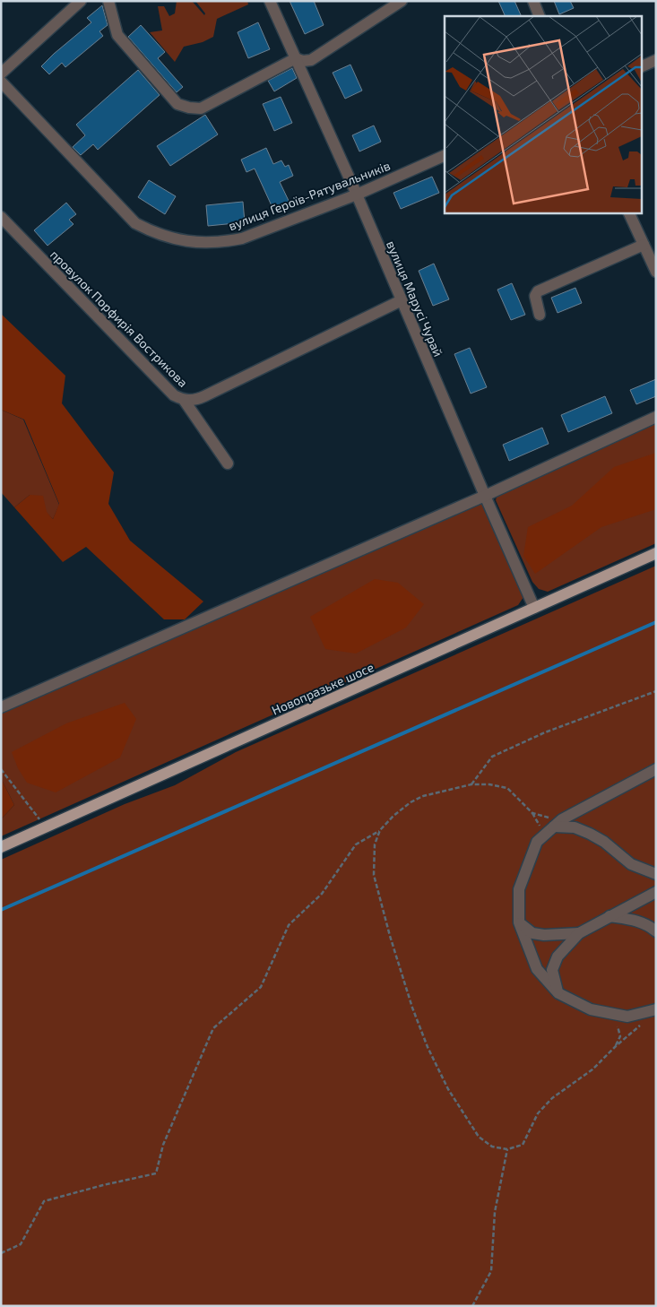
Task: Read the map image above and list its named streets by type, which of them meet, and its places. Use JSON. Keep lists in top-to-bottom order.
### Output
{
  "streets": {
    "main road": ["Новопразьке шосе"],
    "street": ["вулиця Героїв-Рятувальників", "вулиця Марусі Чурай", "провулок Порфирія Вострикова"]
  },
  "crossings": [
    ["вулиця Героїв-Рятувальників", "вулиця Марусі Чурай"],
    ["вулиця Марусі Чурай", "провулок Порфирія Вострикова"],
    ["вулиця Марусі Чурай", "Новопразьке шосе"]
  ]
}
